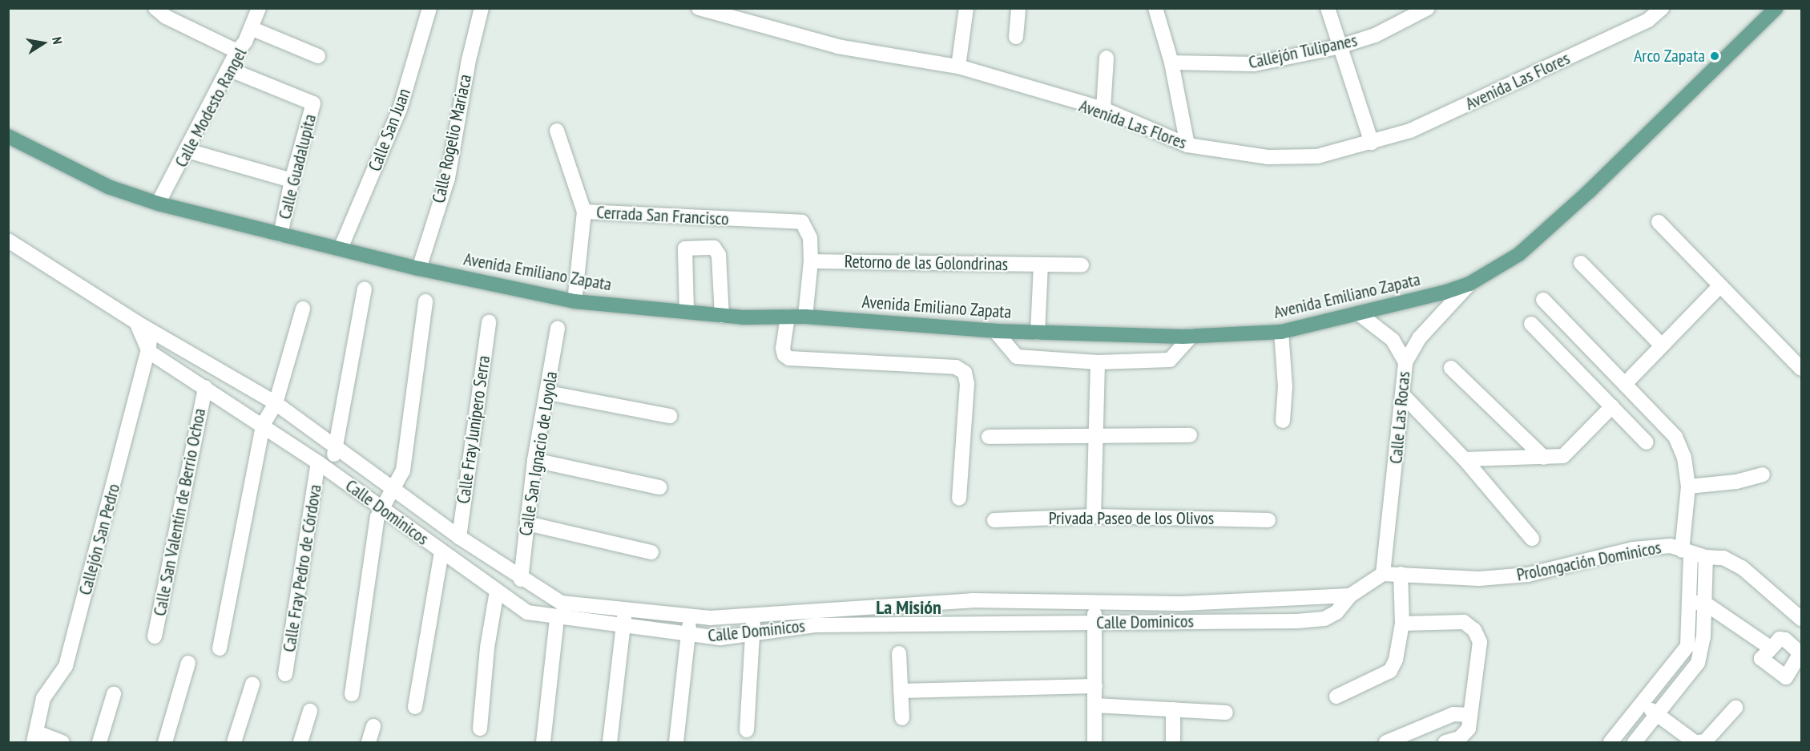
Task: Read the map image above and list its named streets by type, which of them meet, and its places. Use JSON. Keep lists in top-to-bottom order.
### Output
{
  "streets": {
    "main road": ["Avenida Emiliano Zapata"],
    "street": [
      "Callejón Tulipanes",
      "Avenida Las Flores",
      "Calle Modesto Rangel",
      "Calle San Juan",
      "Calle Rogelio Mariaca",
      "Calle Guadalupita",
      "Cerrada San Francisco",
      "Retorno de las Golondrinas",
      "Calle Las Rocas",
      "Calle Fray Junípero Serra",
      "Calle San Ignacio de Loyola",
      "Calle San Valentín de Berrio Ochoa",
      "Calle Dominicos",
      "Privada Paseo de los Olivos",
      "Callejón San Pedro",
      "Prolongación Dominicos",
      "Calle Fray Pedro de Córdova"
    ]
  },
  "crossings": [
    ["Calle Modesto Rangel", "Calle Guadalupita"],
    ["Calle Modesto Rangel", "Avenida Emiliano Zapata"],
    ["Calle San Juan", "Avenida Emiliano Zapata"],
    ["Calle Rogelio Mariaca", "Avenida Emiliano Zapata"],
    ["Calle Guadalupita", "Avenida Emiliano Zapata"],
    ["Cerrada San Francisco", "Retorno de las Golondrinas"],
    ["Cerrada San Francisco", "Avenida Emiliano Zapata"],
    ["Avenida Emiliano Zapata", "Calle Las Rocas"],
    ["Calle Las Rocas", "Calle Dominicos"],
    ["Calle Las Rocas", "Prolongación Dominicos"],
    ["Calle Fray Junípero Serra", "Calle Dominicos"],
    ["Calle San Ignacio de Loyola", "Calle Dominicos"],
    ["Calle San Valentín de Berrio Ochoa", "Calle Dominicos"],
    ["Calle Dominicos", "Callejón San Pedro"],
    ["Calle Dominicos", "Prolongación Dominicos"],
    ["Calle Dominicos", "Calle Fray Pedro de Córdova"]
  ],
  "districts": ["La Misión"],
  "places": ["Arco Zapata"],
  "north": "right"
}
